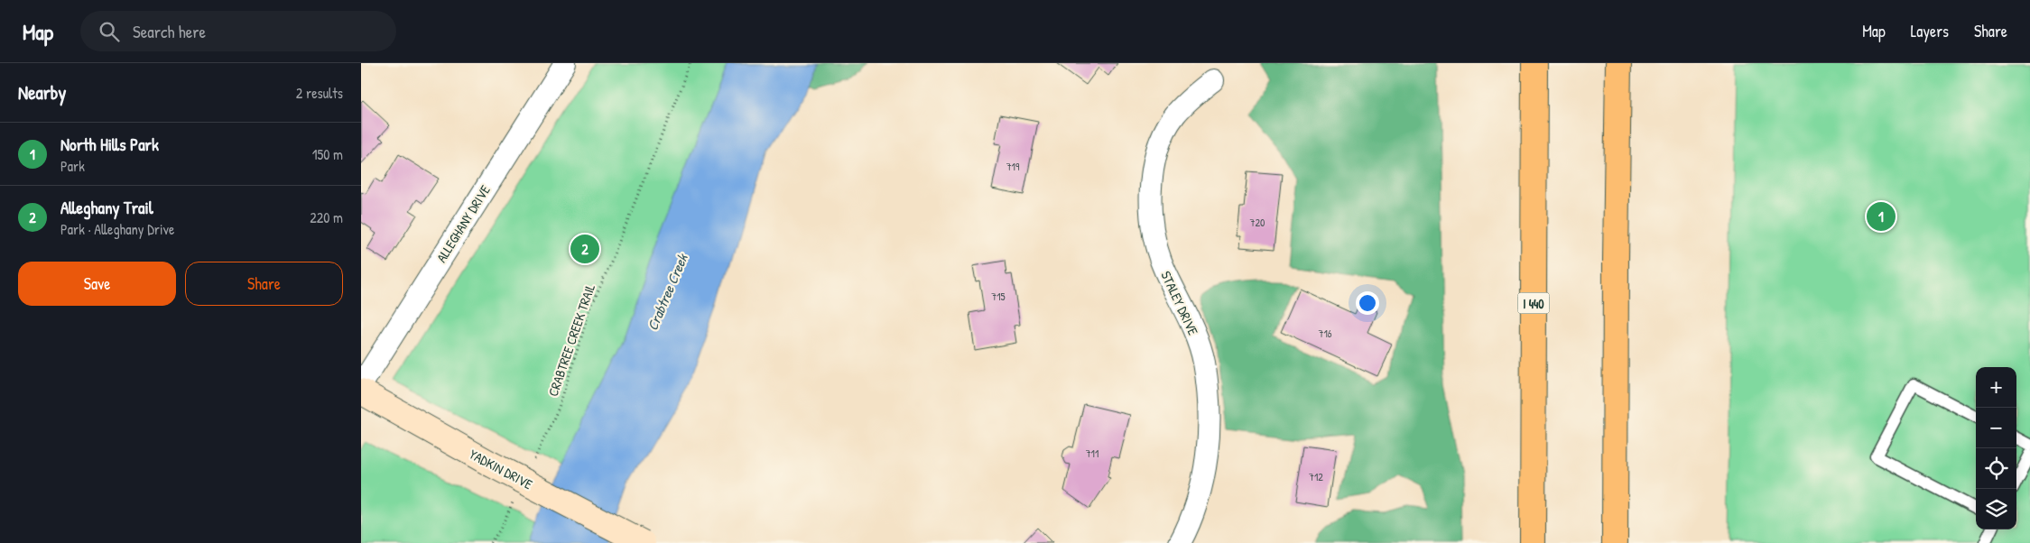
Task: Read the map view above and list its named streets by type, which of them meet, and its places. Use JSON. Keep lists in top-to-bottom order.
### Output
{
  "streets": {
    "highway": ["I 440"],
    "street": ["ALLEGHANY DRIVE", "STALEY DRIVE", "YADKIN DRIVE"],
    "path": ["CRABTREE CREEK TRAIL"]
  },
  "water": ["Crabtree Creek"],
  "house_numbers": [
    "719",
    "720",
    "715",
    "716",
    "711",
    "712"
  ],
  "page": {
    "header": "Map",
    "search": "Search here",
    "nav": ["Map", "Layers", "Share"],
    "heading": ["Nearby", "2 results"],
    "list": [
      {
        "mark": "1",
        "name": "North Hills Park",
        "note": "Park",
        "value": "150 m"
      },
      {
        "mark": "2",
        "name": "Alleghany Trail",
        "note": "Park · Alleghany Drive",
        "value": "220 m"
      }
    ],
    "pins": ["1", "2"],
    "buttons": ["Save", "Share"],
    "map_buttons": ["+", "−"]
  }
}
